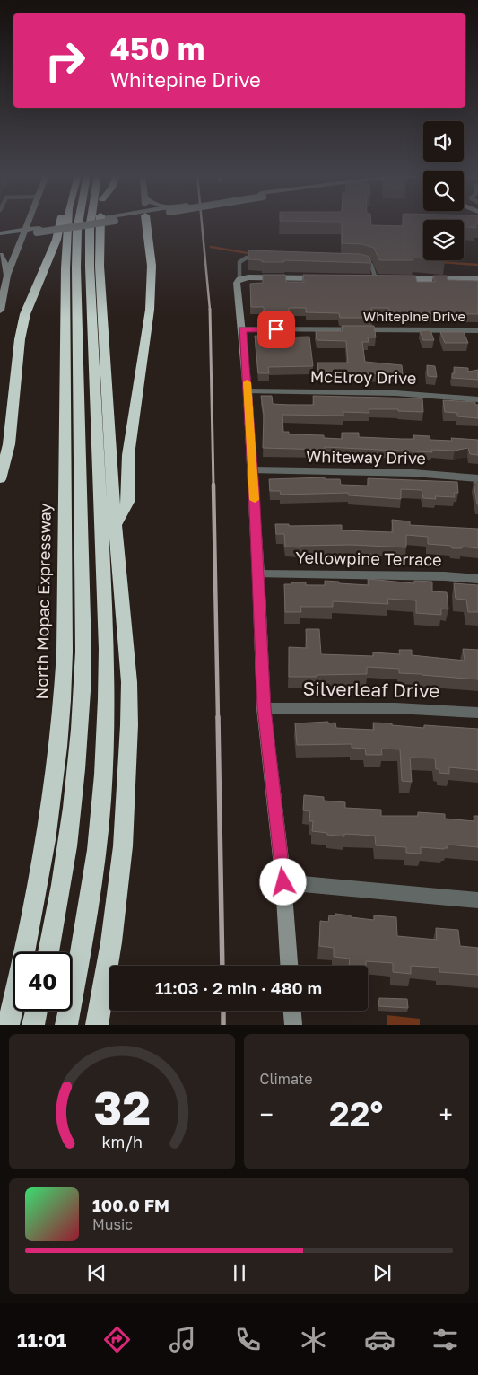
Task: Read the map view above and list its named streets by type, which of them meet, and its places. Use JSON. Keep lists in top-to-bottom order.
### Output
{
  "streets": {
    "highway": ["North Mopac Expressway"],
    "street": [
      "Whitepine Drive",
      "McElroy Drive",
      "Whiteway Drive",
      "Yellowpine Terrace",
      "Silverleaf Drive"
    ]
  },
  "page": {
    "turn": ["450 m", "Whitepine Drive"],
    "limit": "40",
    "trip": "11:03 · 2 min · 480 m",
    "tile": "Climate",
    "heat": ["−", "22°", "+"],
    "song": ["100.0 FM", "Music"],
    "tabs": "11:01",
    "gauge": ["32", "km/h"]
  }
}
